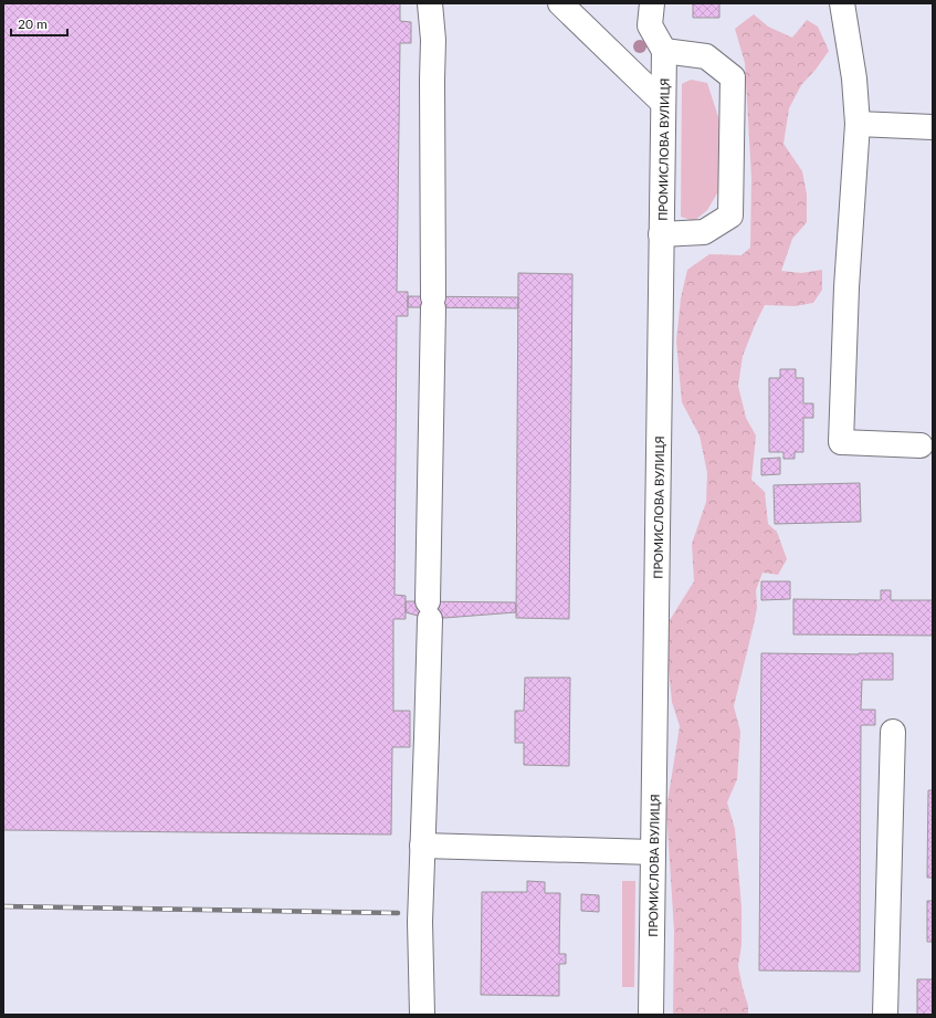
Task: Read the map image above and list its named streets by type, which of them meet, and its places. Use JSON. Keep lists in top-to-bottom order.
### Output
{
  "streets": {
    "street": ["ПРОМИСЛОВА ВУЛИЦЯ"]
  },
  "scale_bar": "20 m"
}
